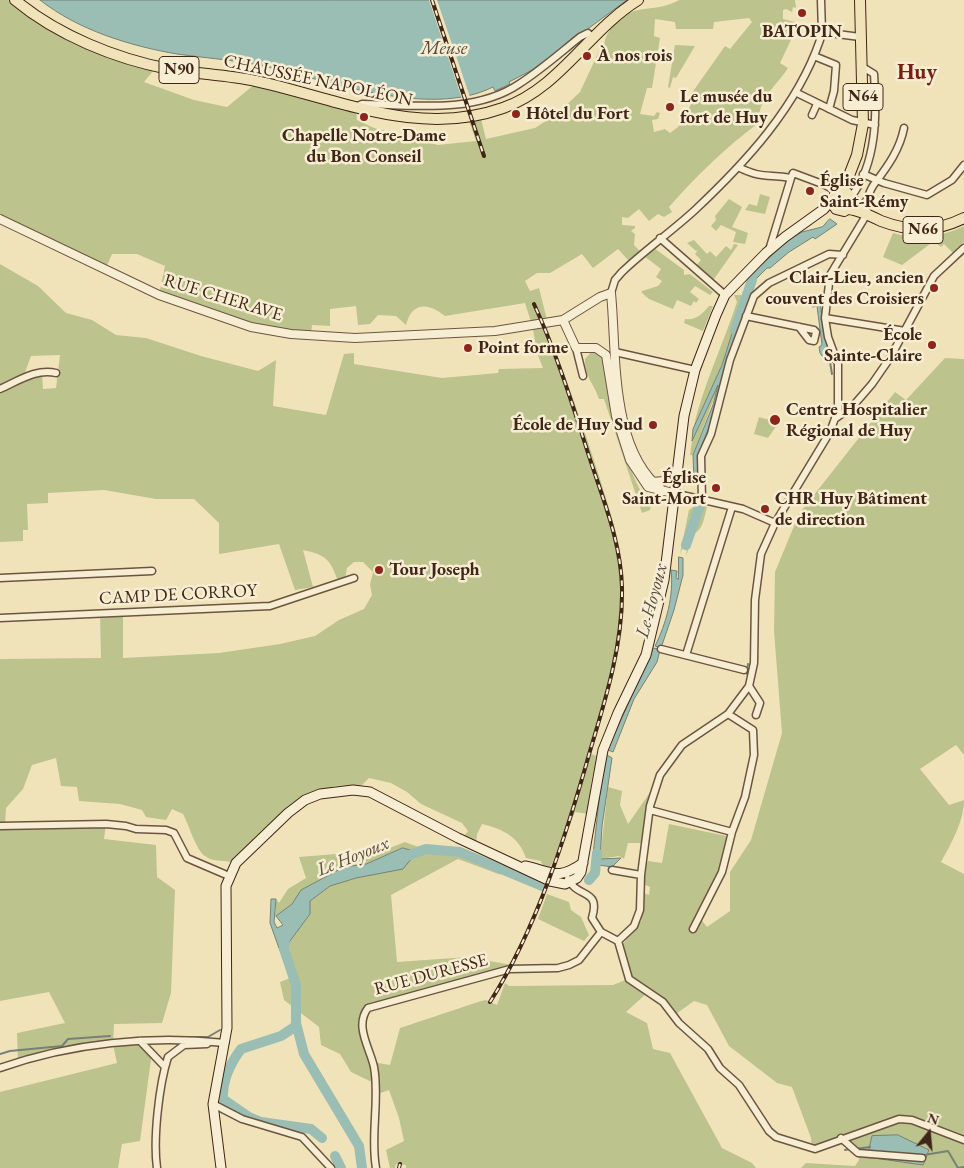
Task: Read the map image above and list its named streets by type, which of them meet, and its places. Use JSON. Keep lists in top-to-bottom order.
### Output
{
  "streets": {
    "main road": [
      "N90",
      "CHAUSSÉE NAPOLÉON",
      "N64",
      "N66"
    ],
    "street": ["RUE CHERAVE", "CAMP DE CORROY", "RUE DURESSE"]
  },
  "crossings": [
    ["N90", "CHAUSSÉE NAPOLÉON"],
    ["N64", "N66"]
  ],
  "districts": ["Huy"],
  "water": ["Meuse", "Le Hoyoux"],
  "places": [
    "BATOPIN",
    "À nos rois",
    "Le musée du fort de Huy",
    "Hôtel du Fort",
    "Chapelle Notre-Dame du Bon Conseil",
    "Église Saint-Rémy",
    "Clair-Lieu, ancien couvent des Croisiers",
    "École Sainte-Claire",
    "Point forme",
    "Centre Hospitalier Régional de Huy",
    "École de Huy Sud",
    "Église Saint-Mort",
    "CHR Huy Bâtiment de direction",
    "Tour Joseph"
  ],
  "north": "top"
}
